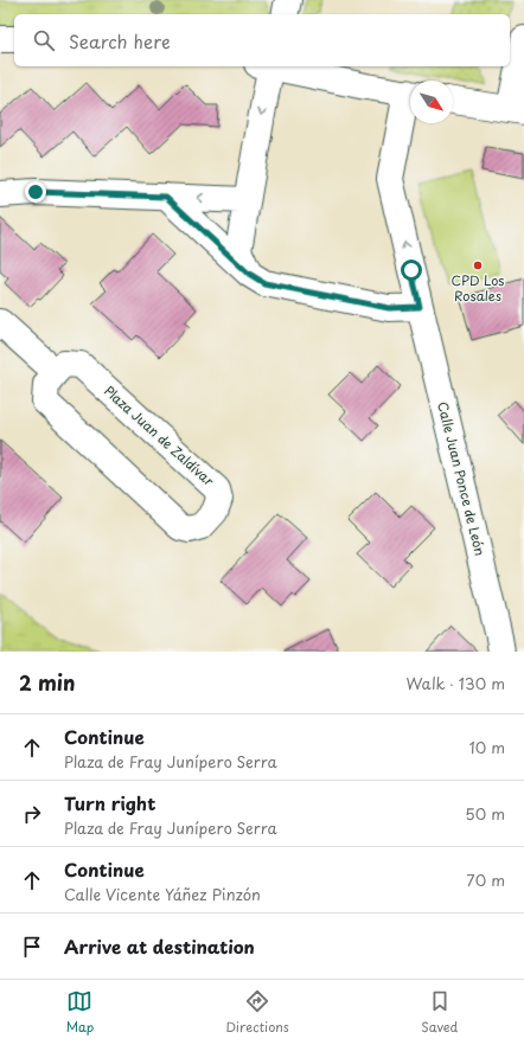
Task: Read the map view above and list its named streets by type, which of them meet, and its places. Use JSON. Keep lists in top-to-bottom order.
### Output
{
  "streets": {
    "street": ["Plaza Juan de Zaldívar", "Calle Juan Ponce de León"]
  },
  "places": ["CPD Los Rosales"],
  "north": "bottom right",
  "page": {
    "search": "Search here",
    "heading": ["2 min", "Walk · 130 m"],
    "list": [
      ["Continue", "Plaza de Fray Junípero Serra", "10 m"],
      ["Turn right", "Plaza de Fray Junípero Serra", "50 m"],
      ["Continue", "Calle Vicente Yáñez Pinzón", "70 m"],
      "Arrive at destination"
    ],
    "nav": ["Map", "Directions", "Saved"]
  }
}
